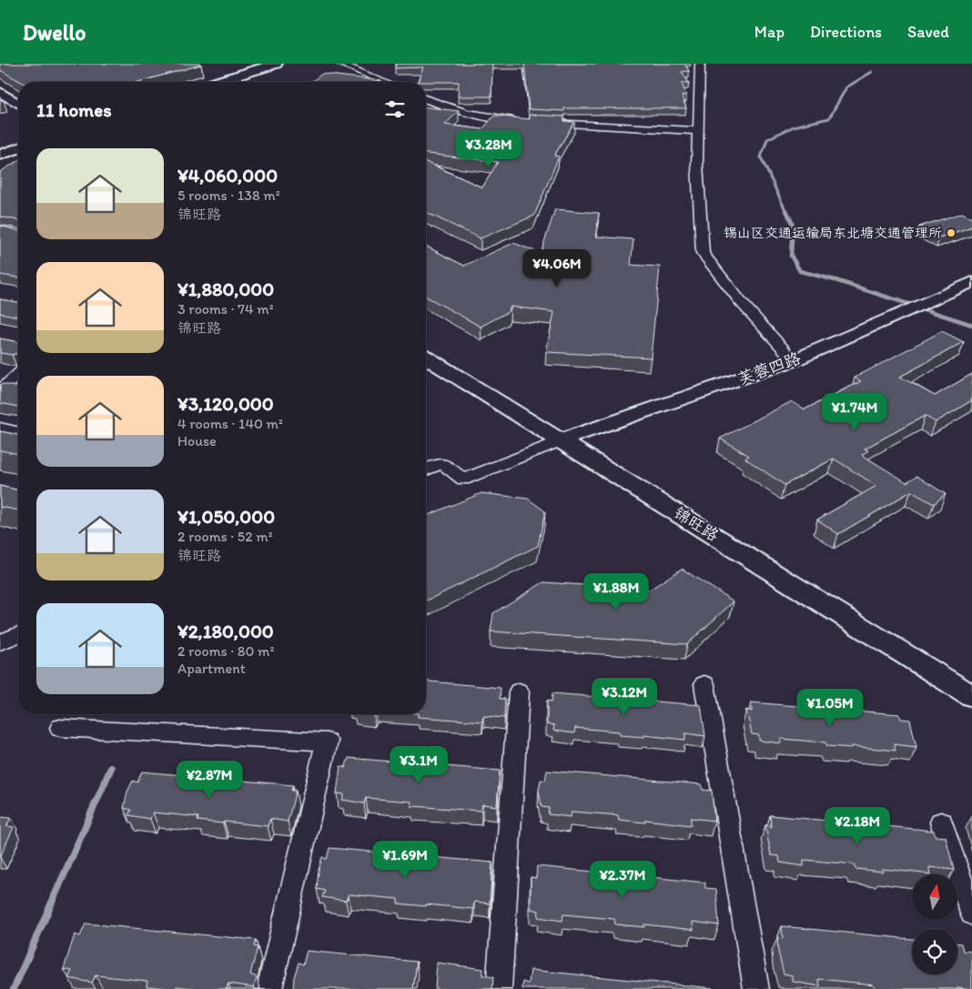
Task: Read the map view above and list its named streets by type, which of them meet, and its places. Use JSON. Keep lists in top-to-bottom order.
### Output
{
  "streets": {
    "street": ["芙蓉四路", "锦旺路"]
  },
  "crossings": [
    ["芙蓉四路", "锦旺路"]
  ],
  "places": ["锡山区交通运输局东北塘交通管理所"],
  "north": "top",
  "page": {
    "header": "Dwello",
    "nav": ["Map", "Directions", "Saved"],
    "heading": "11 homes",
    "price": [
      "¥3.28M",
      "¥4.06M",
      "¥1.74M",
      "¥1.88M",
      "¥3.12M",
      "¥1.05M",
      "¥3.1M",
      "¥2.87M",
      "¥2.18M",
      "¥1.69M",
      "¥2.37M"
    ],
    "list": [
      {
        "name": "¥4,060,000",
        "note": "5 rooms · 138 m² · 锦旺路"
      },
      {
        "name": "¥1,880,000",
        "note": "3 rooms · 74 m² · 锦旺路"
      },
      {
        "name": "¥3,120,000",
        "note": "4 rooms · 140 m² · House"
      },
      {
        "name": "¥1,050,000",
        "note": "2 rooms · 52 m² · 锦旺路"
      },
      {
        "name": "¥2,180,000",
        "note": "2 rooms · 80 m² · Apartment"
      }
    ]
  }
}
